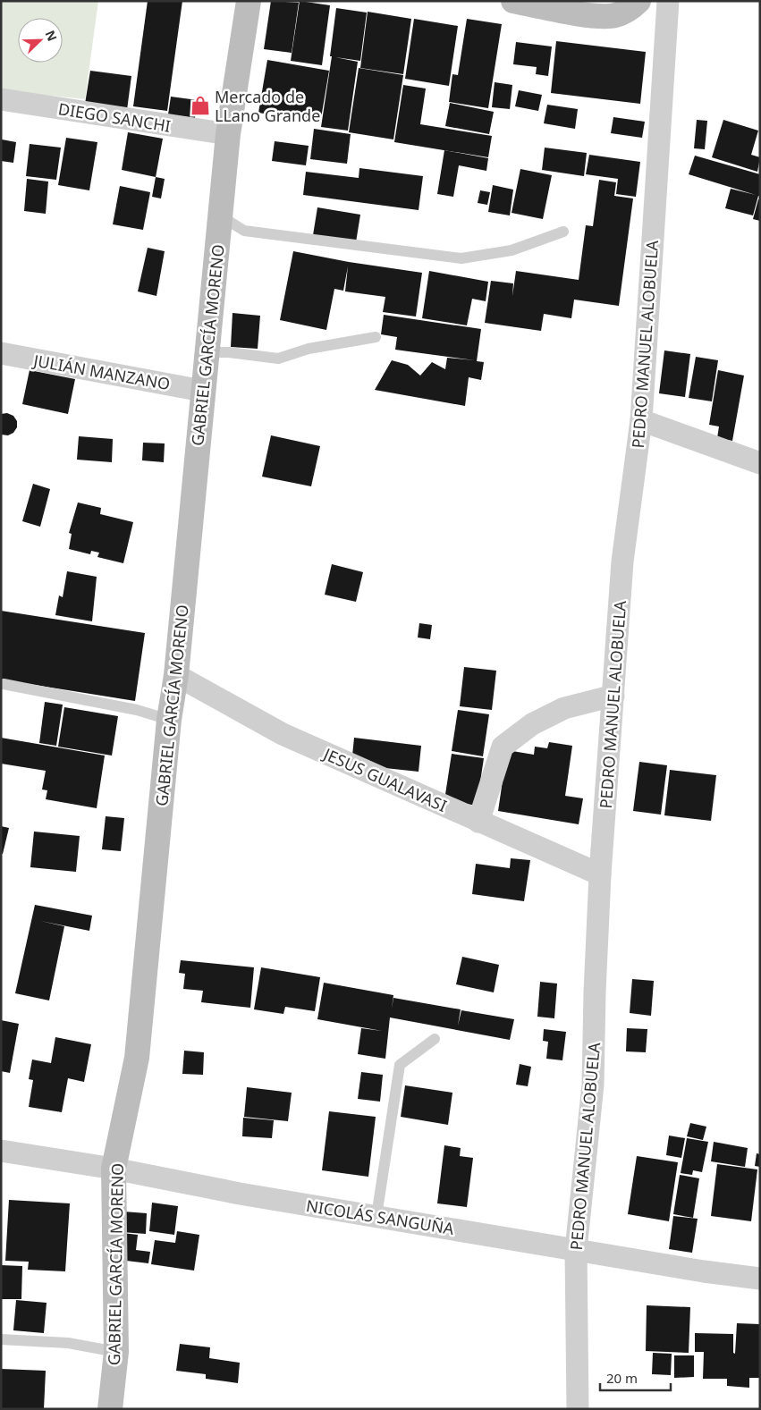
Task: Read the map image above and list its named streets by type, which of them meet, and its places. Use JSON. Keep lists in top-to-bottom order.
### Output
{
  "streets": {
    "street": [
      "DIEGO SANCHI",
      "PEDRO MANUEL ALOBUELA",
      "GABRIEL GARCÍA MORENO",
      "JULIÁN MANZANO",
      "JESUS GUALAVASI",
      "NICOLÁS SANGUÑA"
    ]
  },
  "crossings": [
    ["DIEGO SANCHI", "GABRIEL GARCÍA MORENO"],
    ["PEDRO MANUEL ALOBUELA", "JESUS GUALAVASI"],
    ["PEDRO MANUEL ALOBUELA", "NICOLÁS SANGUÑA"],
    ["GABRIEL GARCÍA MORENO", "JULIÁN MANZANO"],
    ["GABRIEL GARCÍA MORENO", "JESUS GUALAVASI"],
    ["GABRIEL GARCÍA MORENO", "NICOLÁS SANGUÑA"]
  ],
  "places": {
    "shop": ["Mercado de LLano Grande"]
  },
  "scale_bar": "20 m",
  "north": "top right"
}
